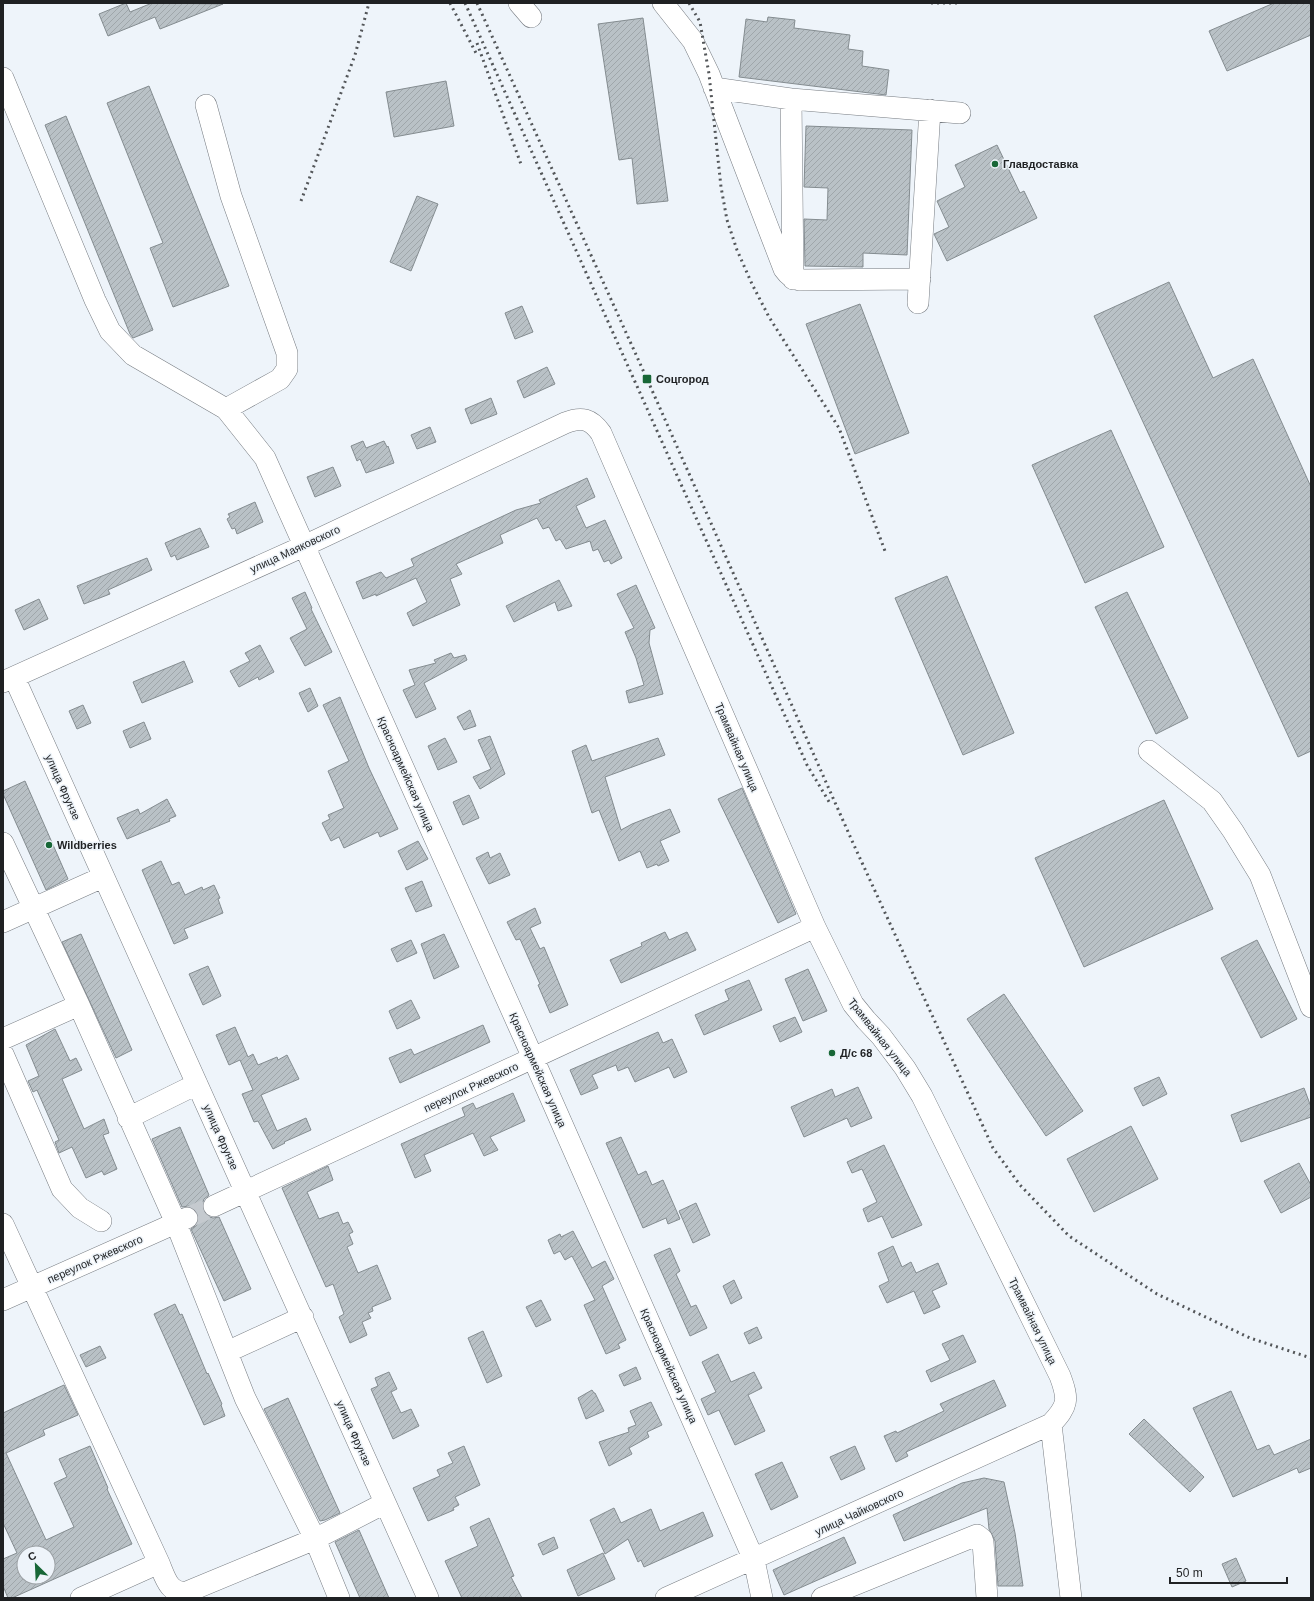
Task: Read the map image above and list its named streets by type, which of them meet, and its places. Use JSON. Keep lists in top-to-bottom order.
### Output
{
  "streets": {
    "street": [
      "улица Маяковского",
      "Трамвайная улица",
      "Красноармейская улица",
      "улица Фрунзе",
      "переулок Ржевского",
      "улица Чайковского"
    ]
  },
  "crossings": [
    ["улица Маяковского", "Трамвайная улица"],
    ["улица Маяковского", "Красноармейская улица"],
    ["улица Маяковского", "улица Фрунзе"],
    ["Трамвайная улица", "переулок Ржевского"],
    ["Трамвайная улица", "улица Чайковского"],
    ["Красноармейская улица", "переулок Ржевского"],
    ["Красноармейская улица", "улица Чайковского"],
    ["улица Фрунзе", "переулок Ржевского"]
  ],
  "places": {
    "other": ["Главдоставка", "Wildberries", "Д/с 68"],
    "transit": ["Соцгород"]
  },
  "scale_bar": "50 m",
  "north": "top left"
}
